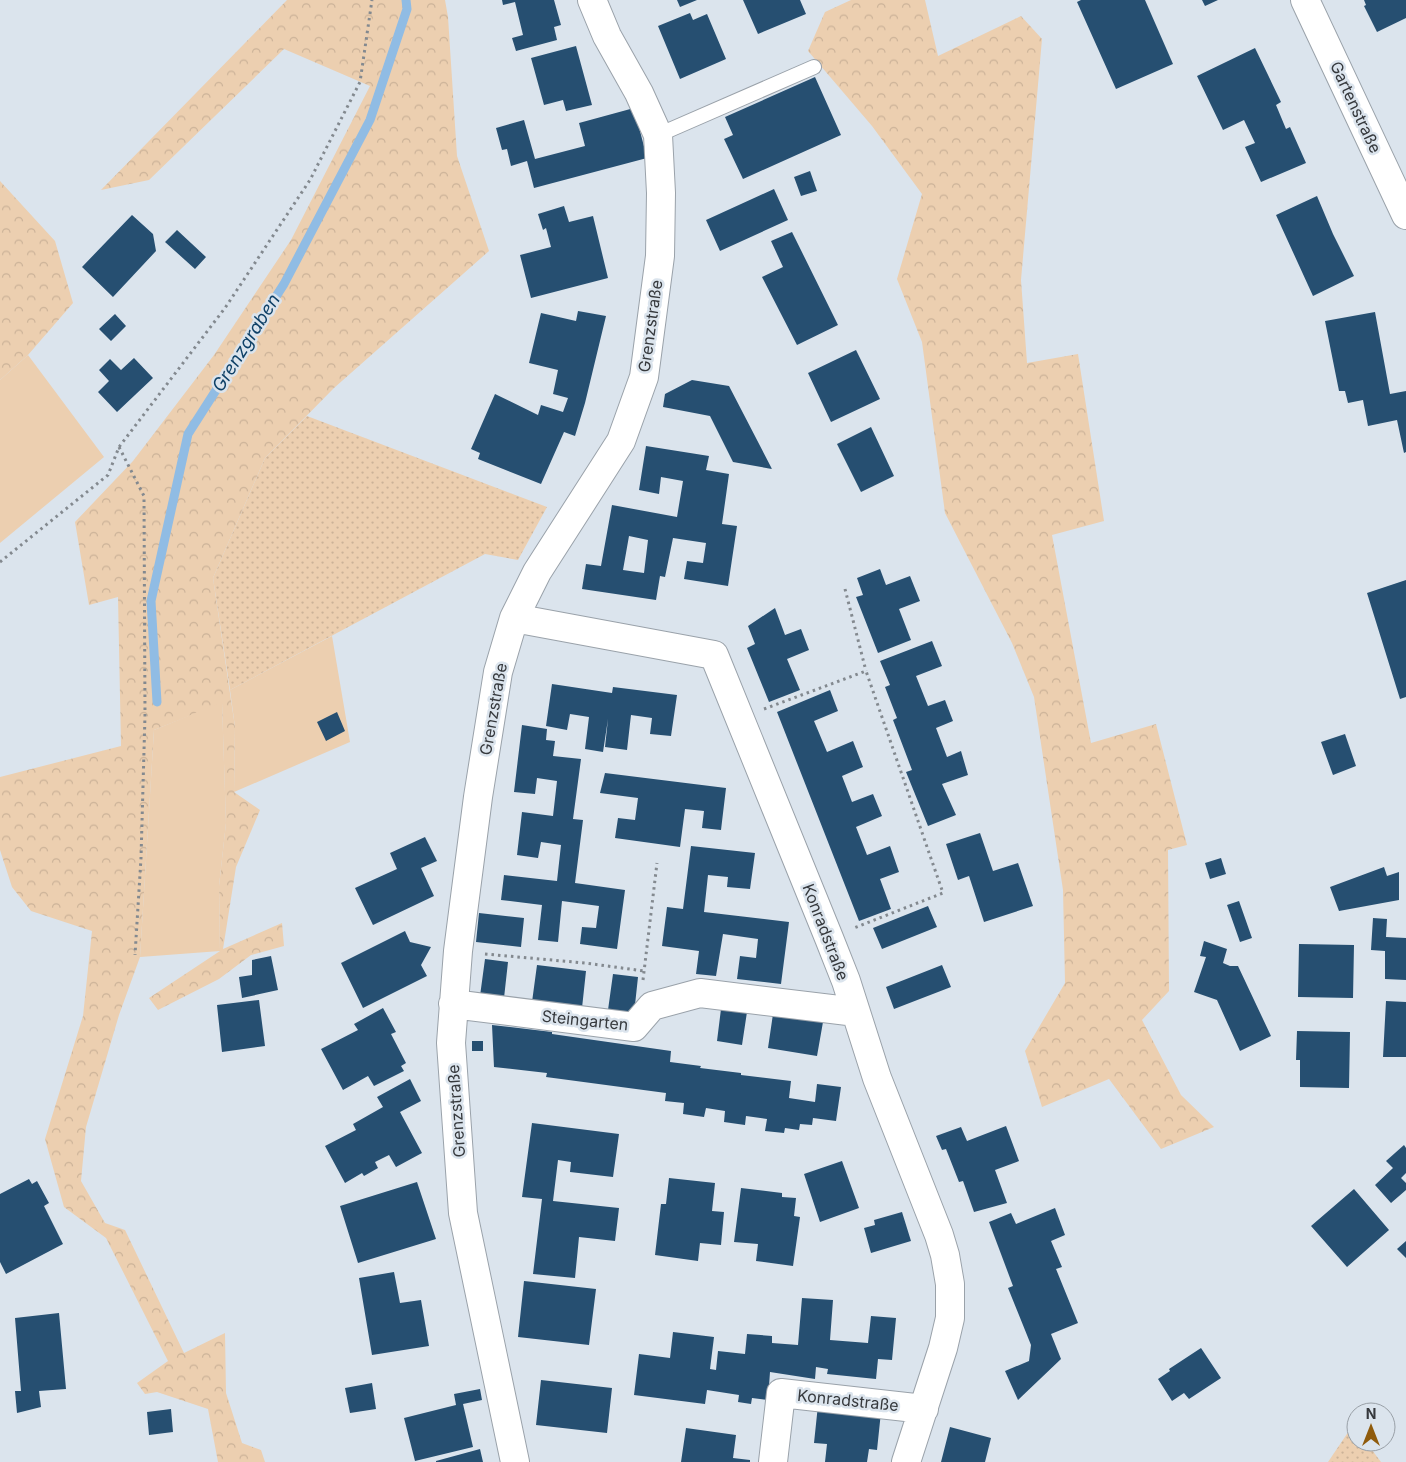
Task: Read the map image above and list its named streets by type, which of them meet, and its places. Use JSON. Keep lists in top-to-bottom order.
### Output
{
  "streets": {
    "street": [
      "Gartenstraße",
      "Grenzstraße",
      "Konradstraße",
      "Steingarten"
    ]
  },
  "crossings": [
    ["Grenzstraße", "Konradstraße"],
    ["Grenzstraße", "Steingarten"]
  ],
  "water": ["Grenzgraben"],
  "north": "top"
}
